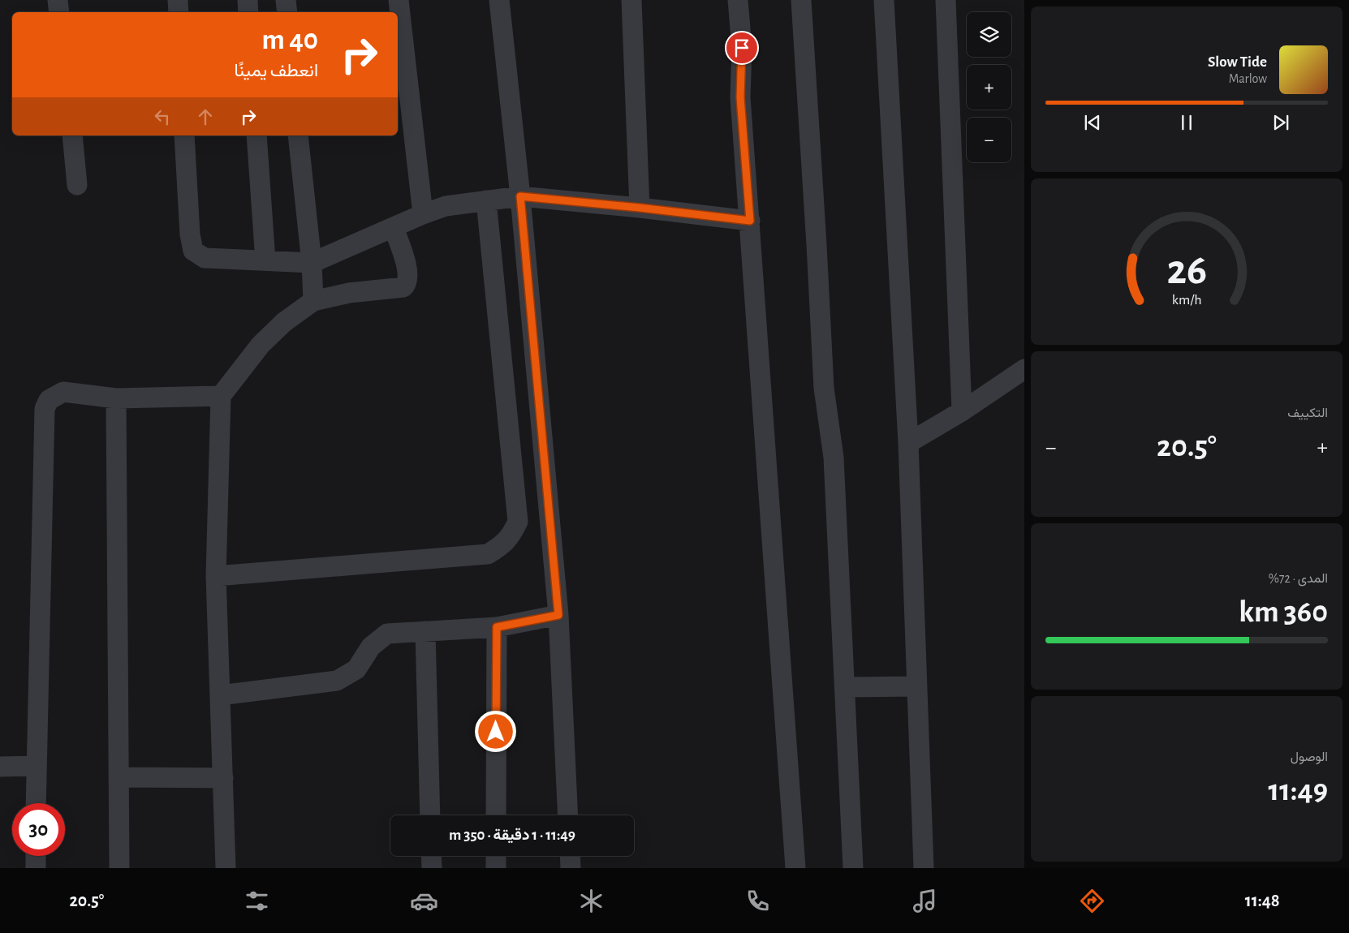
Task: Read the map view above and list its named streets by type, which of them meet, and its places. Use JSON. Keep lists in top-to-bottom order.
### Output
{
  "page": {
    "map_buttons": ["+", "−"],
    "turn": ["40 m", "انعطف يمينًا"],
    "song": ["Slow Tide", "Marlow"],
    "tile": [
      "التكييف",
      ["المدى · 72%", "360 km"],
      ["الوصول", "11:49"]
    ],
    "heat": ["−", "20.5°", "+"],
    "limit": "30",
    "trip": "11:49 · 1 دقيقة · 350 m",
    "tabs": ["11:48", "20.5°"],
    "gauge": ["26", "km/h"]
  }
}
